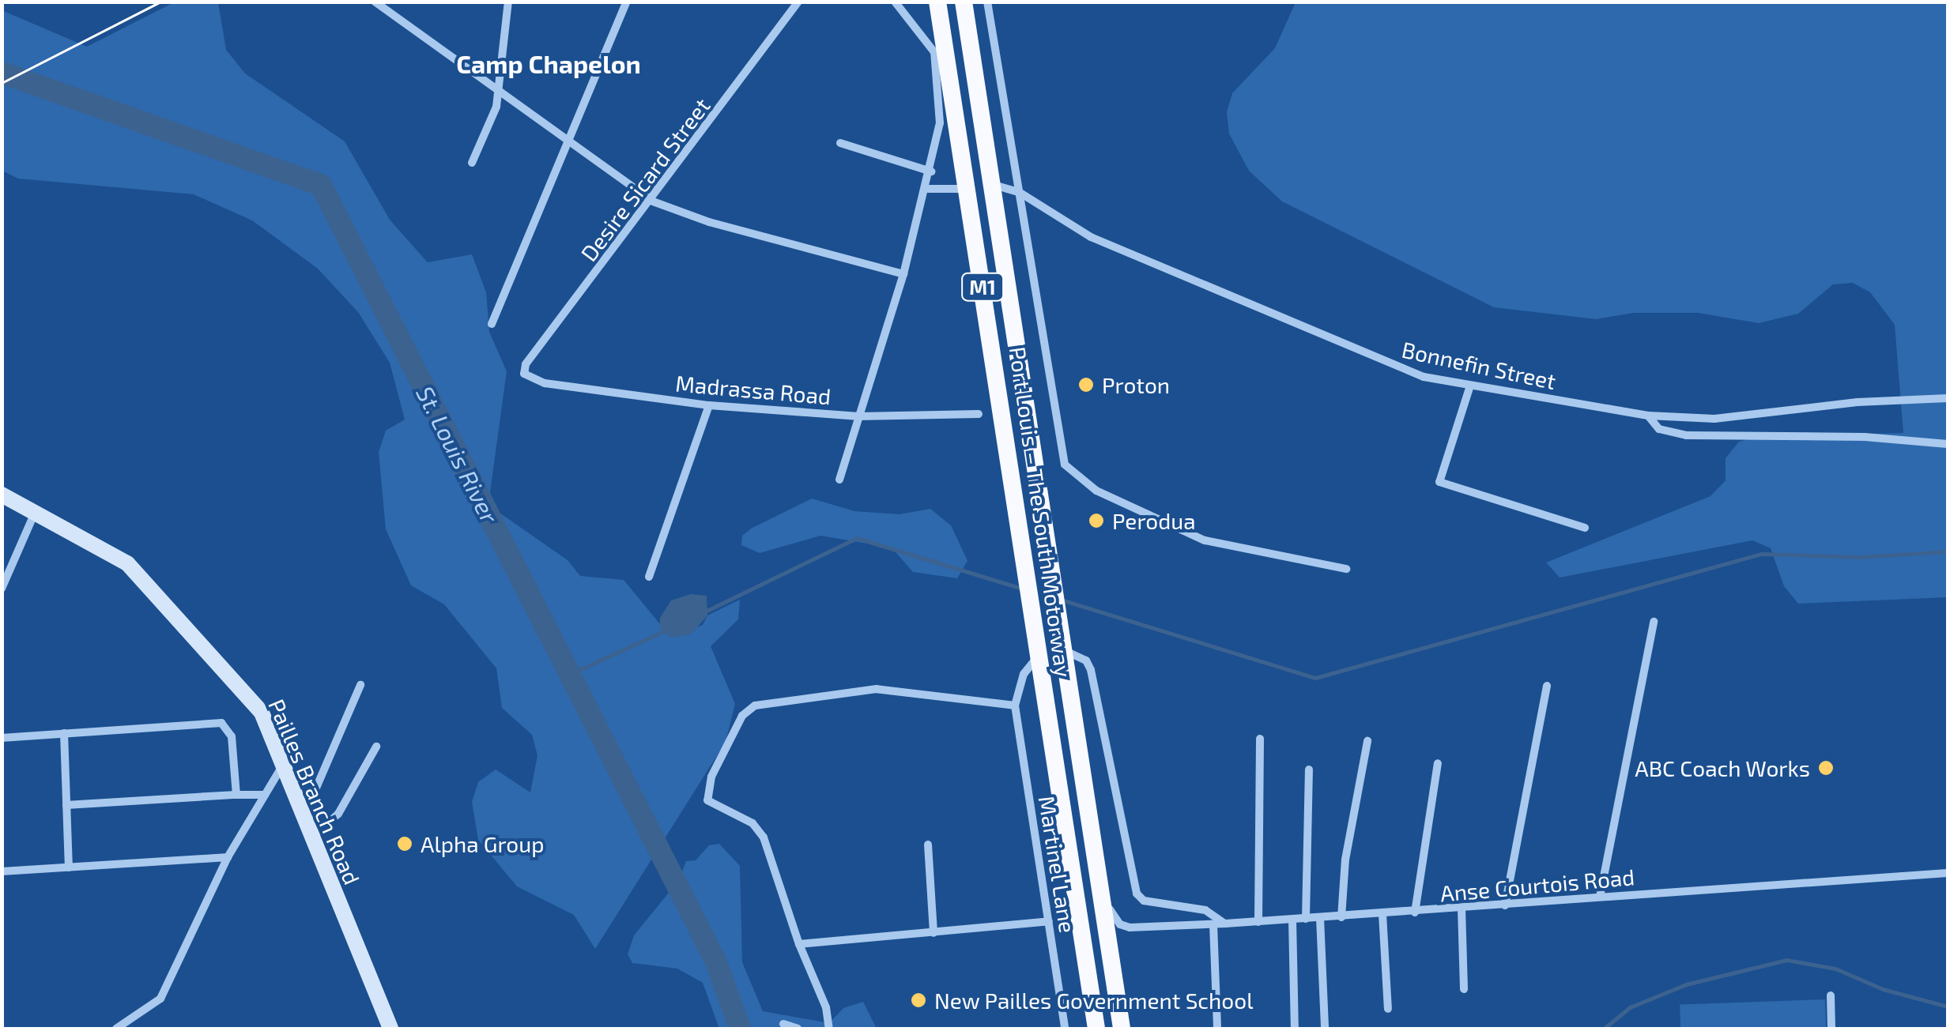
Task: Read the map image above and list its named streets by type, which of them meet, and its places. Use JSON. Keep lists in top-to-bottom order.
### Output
{
  "streets": {
    "highway": ["M1", "Port Louis – The South Motorway"],
    "main road": ["Pailles Branch Road"],
    "street": [
      "Desire Sicard Street",
      "Bonnefin Street",
      "Madrassa Road",
      "Martinel Lane",
      "Anse Courtois Road"
    ]
  },
  "crossings": [
    ["Desire Sicard Street", "Madrassa Road"],
    ["Bonnefin Street", "Port Louis – The South Motorway"]
  ],
  "districts": ["Camp Chapelon"],
  "water": ["St. Louis River"],
  "places": [
    "Proton",
    "Perodua",
    "ABC Coach Works",
    "Alpha Group",
    "New Pailles Government School"
  ]
}
